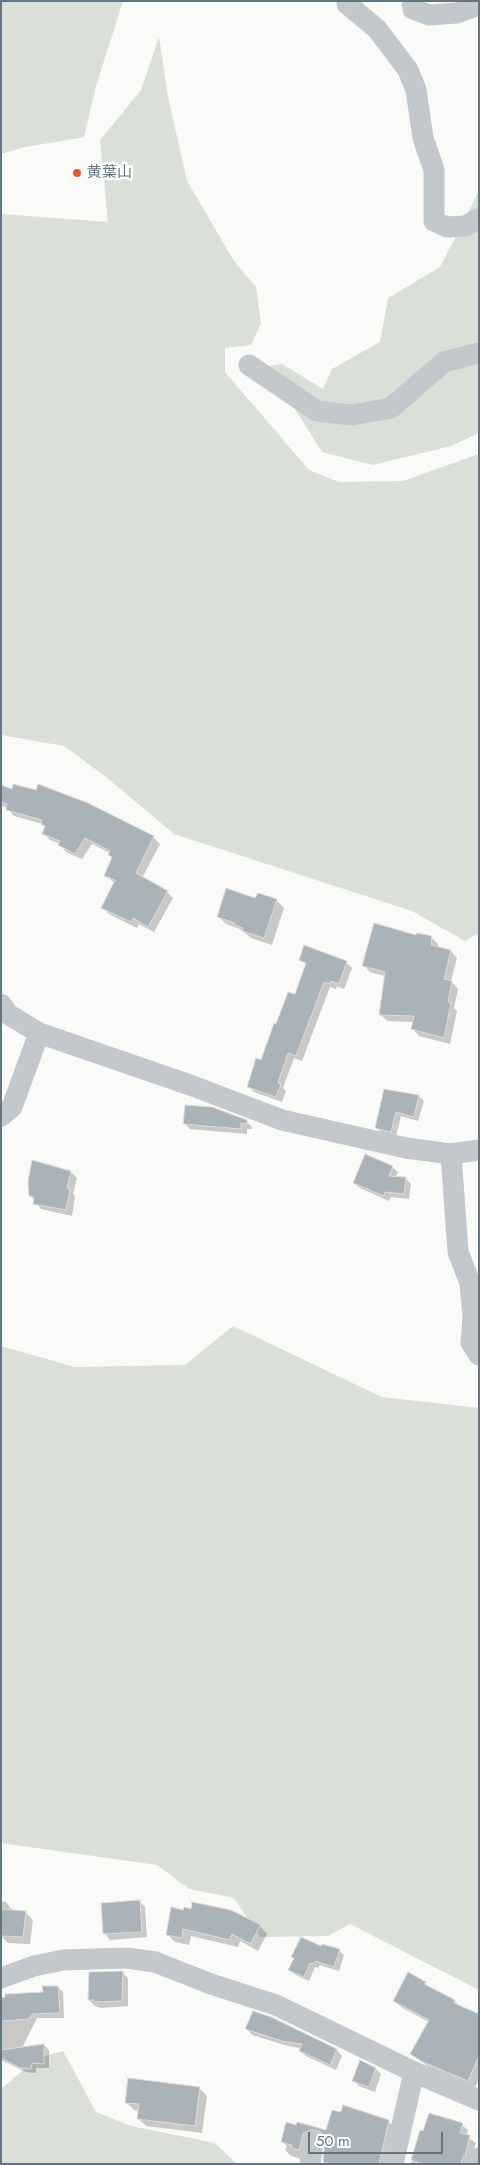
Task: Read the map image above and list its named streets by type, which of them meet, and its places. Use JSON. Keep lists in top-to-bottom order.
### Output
{
  "places": ["黄葉山"],
  "scale_bar": "50 m"
}
